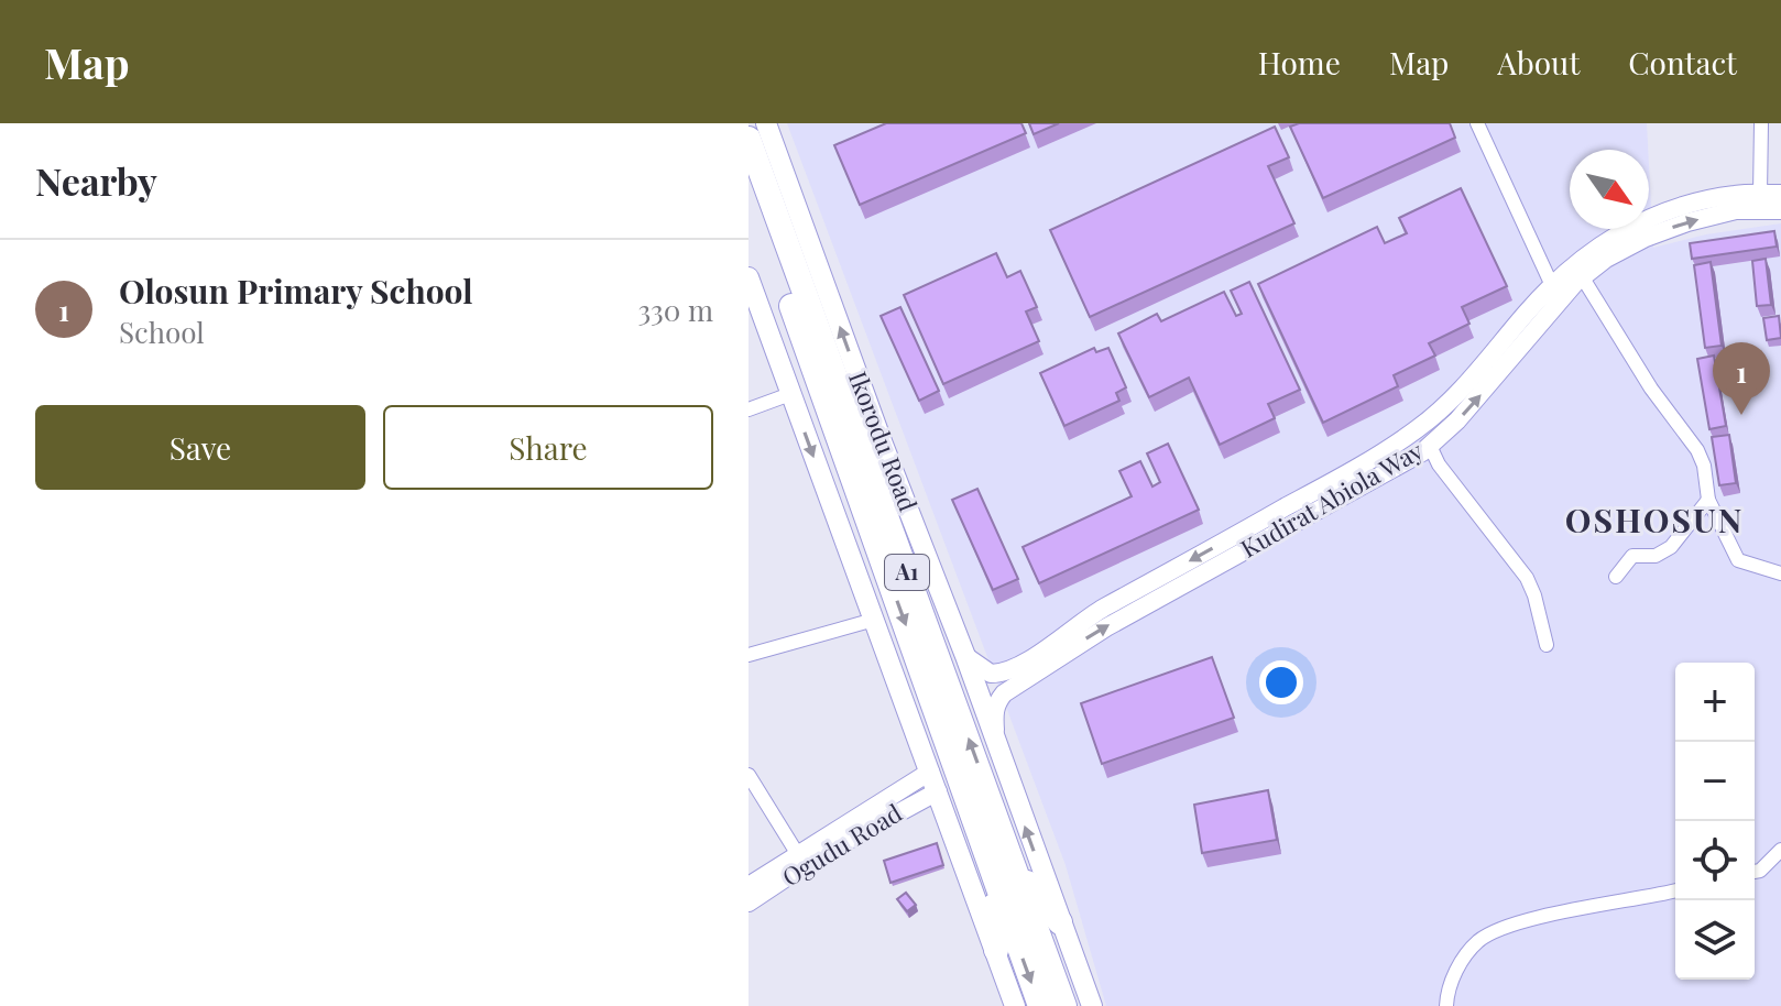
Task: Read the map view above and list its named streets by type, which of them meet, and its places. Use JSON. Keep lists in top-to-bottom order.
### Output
{
  "streets": {
    "highway": ["Ikorodu Road", "A1"],
    "main road": ["Kudirat Abiola Way", "Ogudu Road"]
  },
  "crossings": [
    ["Ikorodu Road", "Kudirat Abiola Way"]
  ],
  "districts": ["OSHOSUN"],
  "north": "bottom right",
  "page": {
    "header": "Map",
    "nav": [
      "Home",
      "Map",
      "About",
      "Contact"
    ],
    "heading": "Nearby",
    "list": [
      {
        "mark": "1",
        "name": "Olosun Primary School",
        "note": "School",
        "value": "330 m"
      }
    ],
    "pins": "1",
    "buttons": ["Save", "Share"],
    "map_buttons": ["+", "−"]
  }
}
